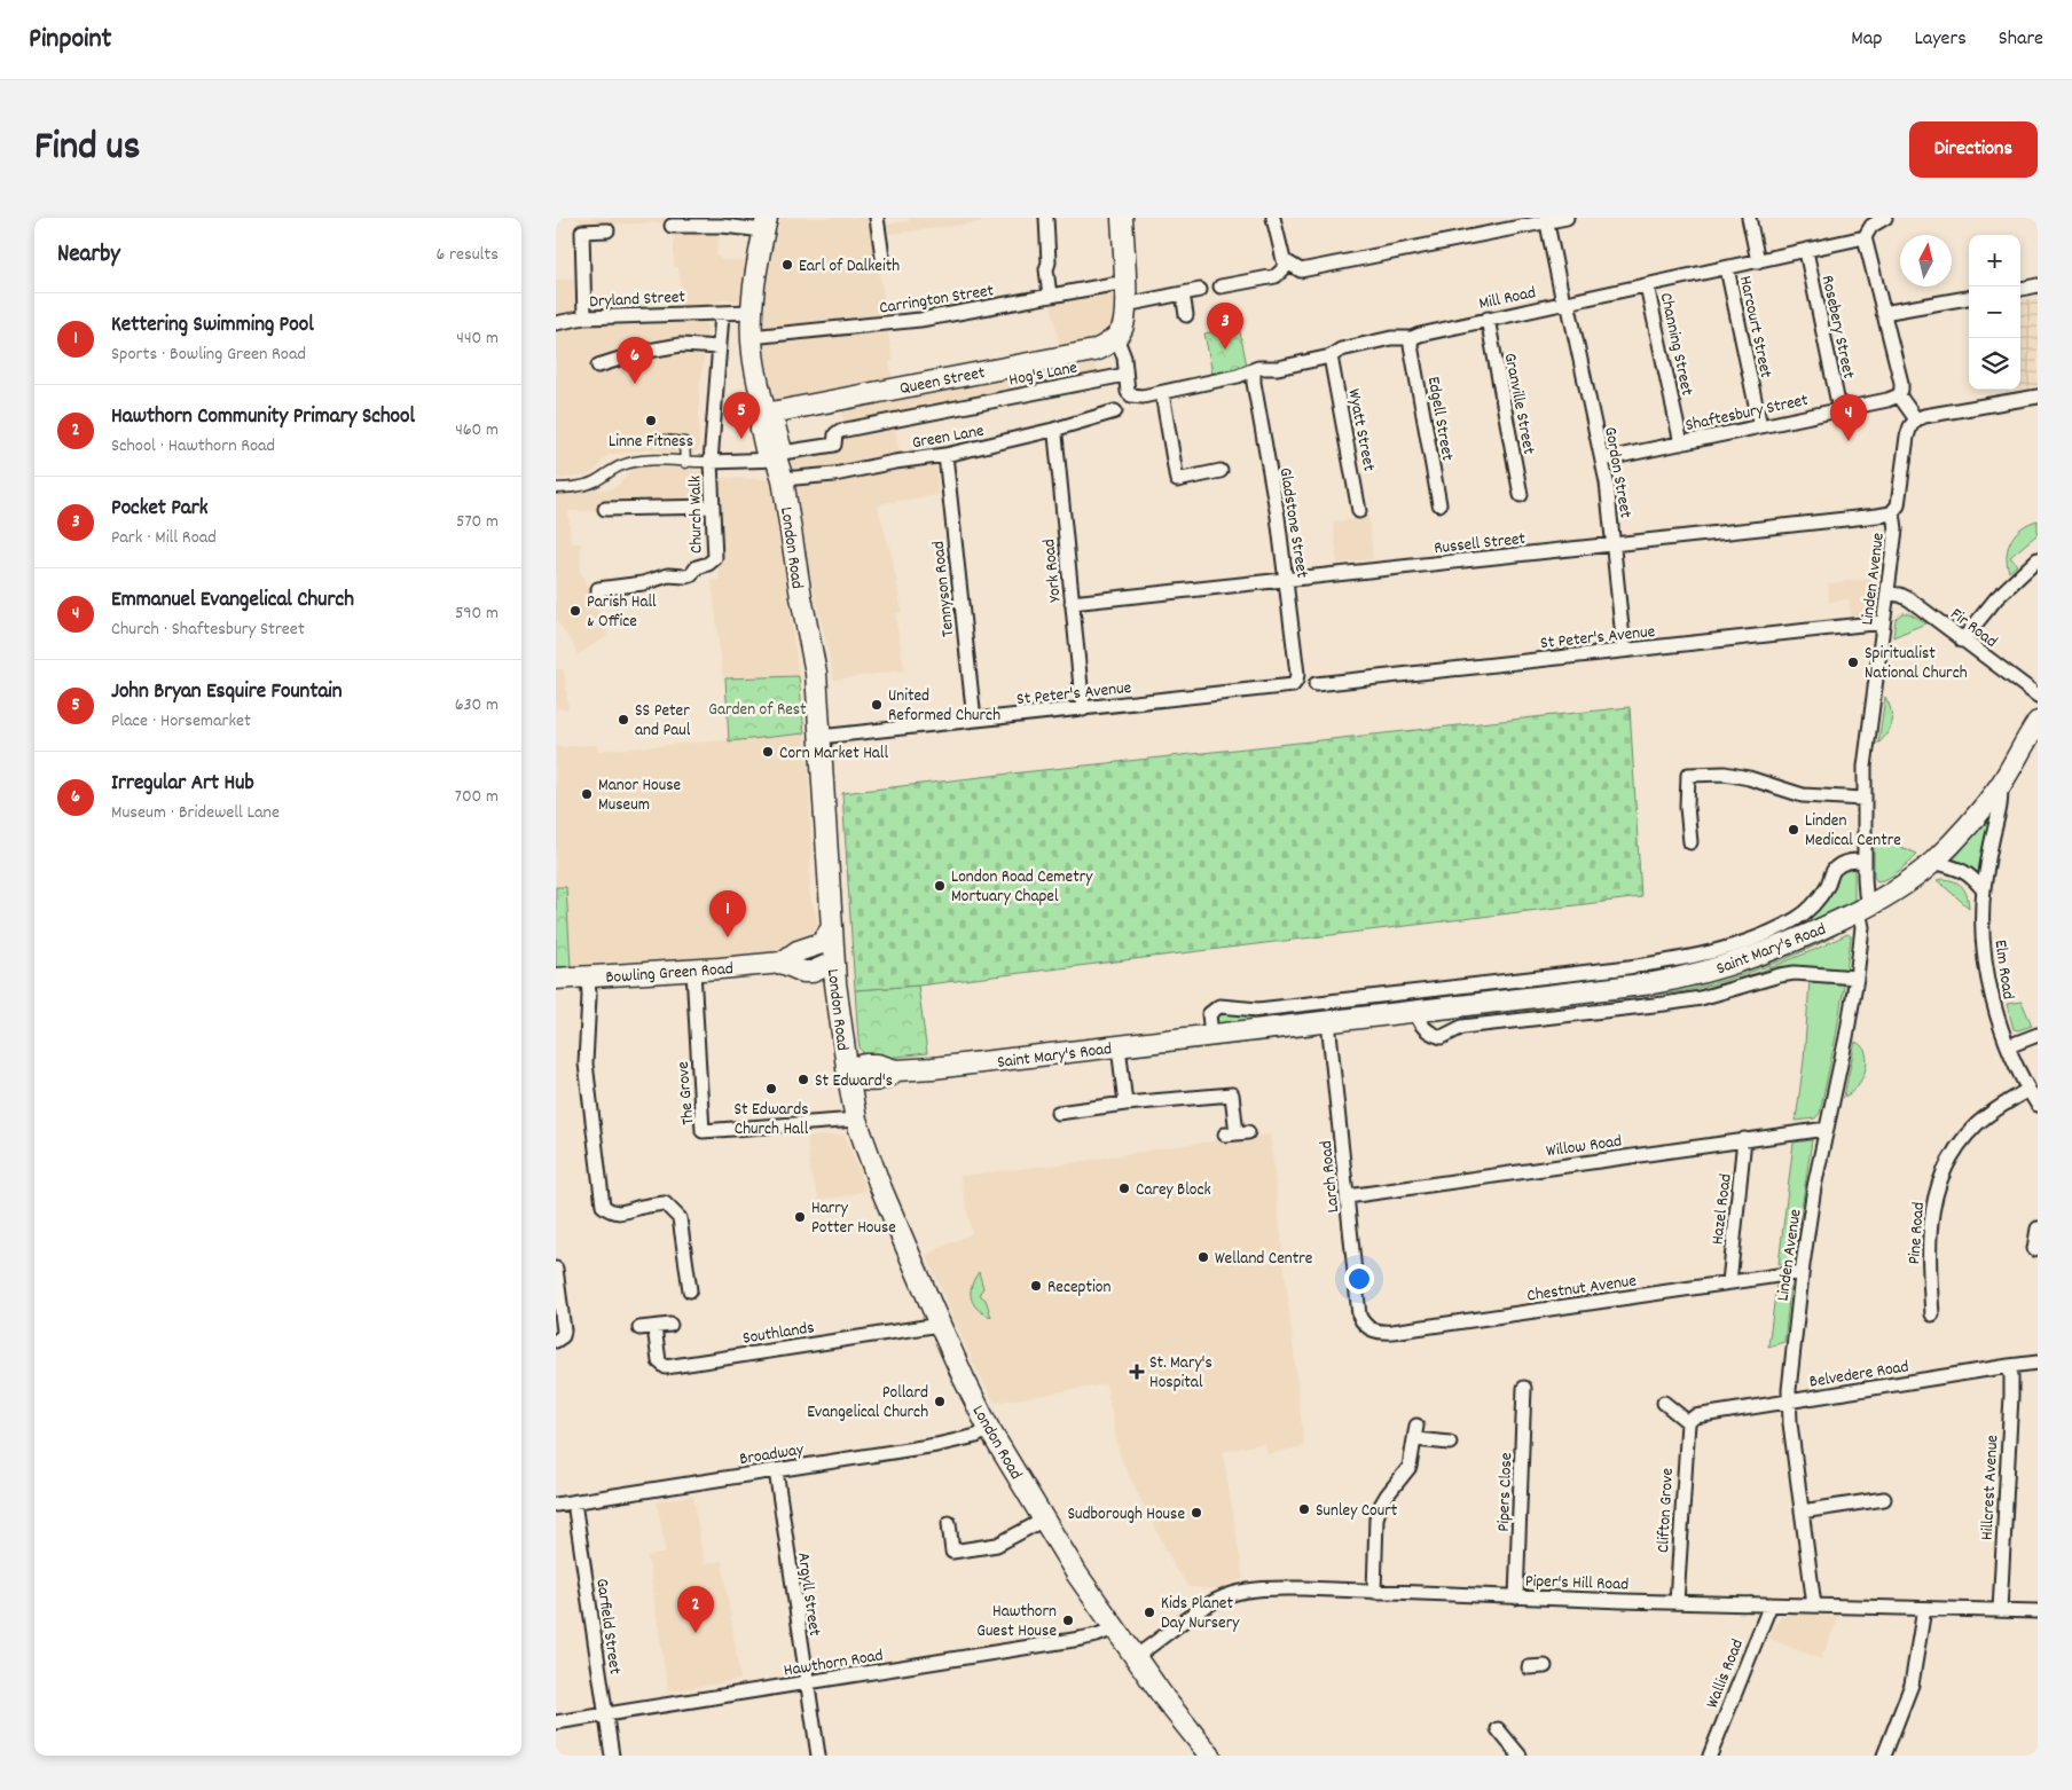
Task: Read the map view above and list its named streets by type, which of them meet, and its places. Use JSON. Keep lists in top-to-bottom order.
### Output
{
  "streets": {
    "main road": [
      "Queen Street",
      "London Road",
      "Saint Mary's Road",
      "Bowling Green Road"
    ],
    "street": [
      "Mill Road",
      "Dryland Street",
      "Carrington Street",
      "Harcourt Street",
      "Rosebery Street",
      "Channing Street",
      "Hog's Lane",
      "Granville Street",
      "Shaftesbury Street",
      "Edgell Street",
      "Wyatt Street",
      "Green Lane",
      "Gordon Street",
      "Church Walk",
      "Gladstone Street",
      "Russell Street",
      "York Road",
      "Linden Avenue",
      "Tennyson Road",
      "Fir Road",
      "St Peter's Avenue",
      "Elm Road",
      "The Grove",
      "Willow Road",
      "Larch Road",
      "Hazel Road",
      "Pine Road",
      "Chestnut Avenue",
      "Southlands",
      "Belvedere Road",
      "Broadway",
      "Hillcrest Avenue",
      "Pipers Close",
      "Clifton Grove",
      "Piper's Hill Road",
      "Argyll Street",
      "Garfield Street",
      "Hawthorn Road",
      "Wallis Road"
    ]
  },
  "crossings": [
    ["Mill Road", "Harcourt Street"],
    ["Mill Road", "Rosebery Street"],
    ["Mill Road", "Channing Street"],
    ["Mill Road", "Hog's Lane"],
    ["Mill Road", "Granville Street"],
    ["Mill Road", "Edgell Street"],
    ["Mill Road", "Wyatt Street"],
    ["Mill Road", "Gordon Street"],
    ["Mill Road", "Gladstone Street"],
    ["Dryland Street", "Carrington Street"],
    ["Dryland Street", "Church Walk"],
    ["Carrington Street", "Church Walk"],
    ["Harcourt Street", "Shaftesbury Street"],
    ["Rosebery Street", "Shaftesbury Street"],
    ["Channing Street", "Shaftesbury Street"],
    ["Hog's Lane", "Green Lane"],
    ["Hog's Lane", "London Road"],
    ["Queen Street", "London Road"],
    ["Shaftesbury Street", "Gordon Street"],
    ["Green Lane", "London Road"],
    ["Green Lane", "York Road"],
    ["Green Lane", "Tennyson Road"],
    ["Gordon Street", "Russell Street"],
    ["Gordon Street", "St Peter's Avenue"],
    ["Gladstone Street", "Russell Street"],
    ["Gladstone Street", "St Peter's Avenue"],
    ["Russell Street", "York Road"],
    ["Russell Street", "Linden Avenue"],
    ["London Road", "St Peter's Avenue"],
    ["London Road", "Saint Mary's Road"],
    ["London Road", "Bowling Green Road"],
    ["London Road", "The Grove"],
    ["London Road", "Southlands"],
    ["London Road", "Broadway"],
    ["London Road", "Piper's Hill Road"],
    ["London Road", "Hawthorn Road"],
    ["York Road", "St Peter's Avenue"],
    ["Linden Avenue", "Fir Road"],
    ["Linden Avenue", "St Peter's Avenue"],
    ["Linden Avenue", "Saint Mary's Road"],
    ["Linden Avenue", "Willow Road"],
    ["Linden Avenue", "Chestnut Avenue"],
    ["Linden Avenue", "Belvedere Road"],
    ["Linden Avenue", "Piper's Hill Road"],
    ["Tennyson Road", "St Peter's Avenue"],
    ["Saint Mary's Road", "Elm Road"],
    ["Saint Mary's Road", "Larch Road"],
    ["Elm Road", "Pine Road"],
    ["Bowling Green Road", "The Grove"],
    ["Willow Road", "Larch Road"],
    ["Willow Road", "Hazel Road"],
    ["Larch Road", "Chestnut Avenue"],
    ["Hazel Road", "Chestnut Avenue"],
    ["Belvedere Road", "Hillcrest Avenue"],
    ["Belvedere Road", "Clifton Grove"],
    ["Broadway", "Argyll Street"],
    ["Broadway", "Garfield Street"],
    ["Hillcrest Avenue", "Piper's Hill Road"],
    ["Pipers Close", "Piper's Hill Road"],
    ["Clifton Grove", "Piper's Hill Road"],
    ["Piper's Hill Road", "Wallis Road"],
    ["Argyll Street", "Hawthorn Road"],
    ["Garfield Street", "Hawthorn Road"]
  ],
  "parks": ["Garden of Rest"],
  "places": {
    "other": [
      "Earl of Dalkeith",
      "Linne Fitness",
      "Parish Hall & Office",
      "Spiritualist National Church",
      "United Reformed Church",
      "SS Peter and Paul",
      "Corn Market Hall",
      "Manor House Museum",
      "Linden Medical Centre",
      "London Road Cemetry Mortuary Chapel",
      "St Edward's",
      "St Edwards Church Hall",
      "Carey Block",
      "Harry Potter House",
      "Welland Centre",
      "Reception",
      "Pollard Evangelical Church",
      "Sunley Court",
      "Sudborough House",
      "Kids Planet Day Nursery",
      "Hawthorn Guest House"
    ],
    "health": ["St. Mary's Hospital"]
  },
  "north": "top",
  "page": {
    "header": "Pinpoint",
    "nav": ["Map", "Layers", "Share"],
    "title": "Find us",
    "buttons": "Directions",
    "heading": ["Nearby", "6 results"],
    "map_buttons": ["+", "−"],
    "list": [
      {
        "mark": "1",
        "name": "Kettering Swimming Pool",
        "note": "Sports · Bowling Green Road",
        "value": "440 m"
      },
      {
        "mark": "2",
        "name": "Hawthorn Community Primary School",
        "note": "School · Hawthorn Road",
        "value": "460 m"
      },
      {
        "mark": "3",
        "name": "Pocket Park",
        "note": "Park · Mill Road",
        "value": "570 m"
      },
      {
        "mark": "4",
        "name": "Emmanuel Evangelical Church",
        "note": "Church · Shaftesbury Street",
        "value": "590 m"
      },
      {
        "mark": "5",
        "name": "John Bryan Esquire Fountain",
        "note": "Place · Horsemarket",
        "value": "630 m"
      },
      {
        "mark": "6",
        "name": "Irregular Art Hub",
        "note": "Museum · Bridewell Lane",
        "value": "700 m"
      }
    ],
    "pins": [
      "3",
      "6",
      "5",
      "4",
      "1",
      "2"
    ]
  }
}
